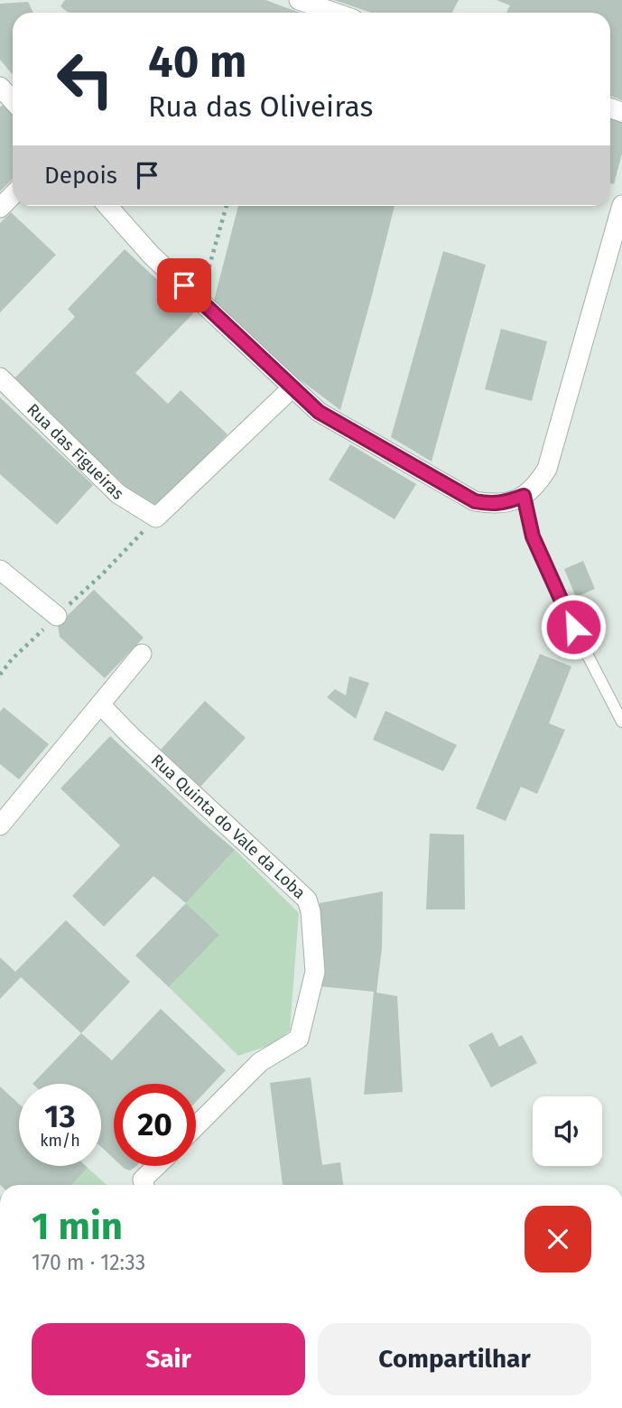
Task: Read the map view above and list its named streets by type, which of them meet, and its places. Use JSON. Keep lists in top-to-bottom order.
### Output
{
  "streets": {
    "street": ["Rua das Figueiras", "Rua Quinta do Vale da Loba"]
  },
  "page": {
    "turn": ["40 m", "Rua das Oliveiras"],
    "then": "Depois",
    "speed": "13 km/h",
    "limit": "20",
    "heading": ["1 min", "170 m · 12:33"],
    "buttons": ["Sair", "Compartilhar"]
  }
}
